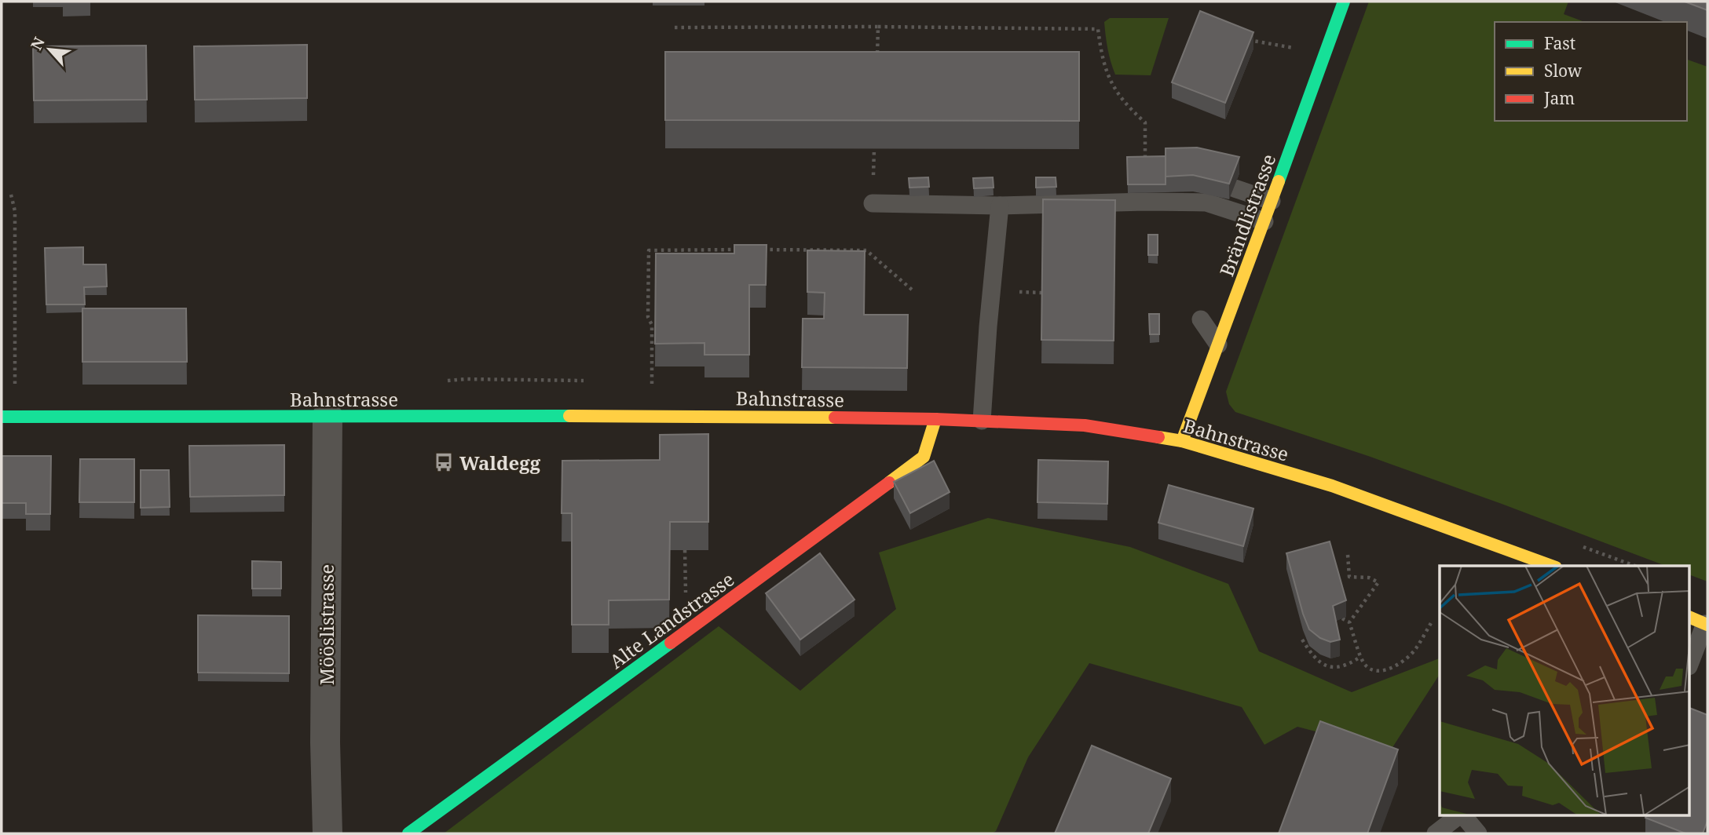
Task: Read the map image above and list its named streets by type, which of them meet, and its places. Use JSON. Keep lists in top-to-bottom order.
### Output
{
  "streets": {
    "main road": ["Brändlistrasse", "Bahnstrasse", "Alte Landstrasse"],
    "street": ["Mööslistrasse"]
  },
  "crossings": [
    ["Brändlistrasse", "Bahnstrasse"],
    ["Bahnstrasse", "Alte Landstrasse"],
    ["Bahnstrasse", "Mööslistrasse"]
  ],
  "places": {
    "bus stop": ["Waldegg"]
  },
  "legend": ["Fast", "Slow", "Jam"],
  "north": "top left"
}
